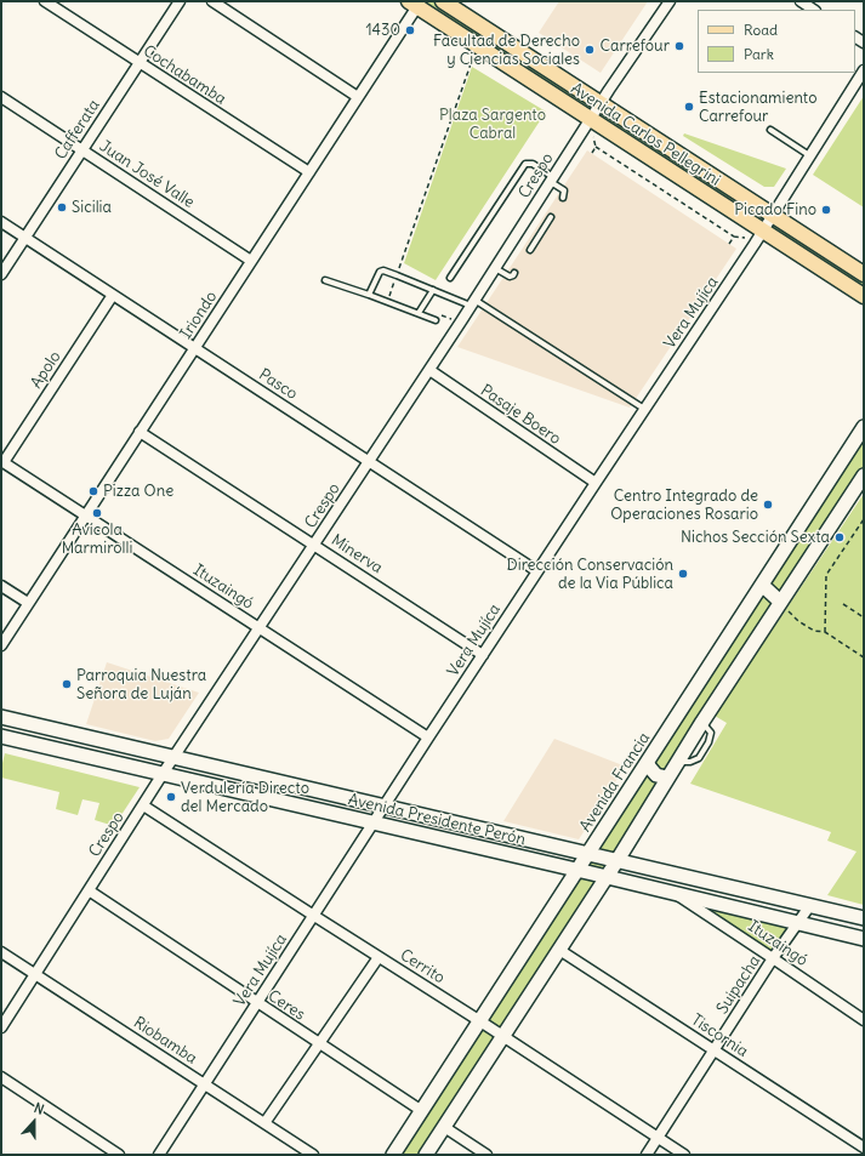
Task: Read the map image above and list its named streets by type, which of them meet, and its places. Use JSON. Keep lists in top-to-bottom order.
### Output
{
  "streets": {
    "main road": ["Avenida Carlos Pellegrini", "Avenida Francia", "Avenida Presidente Perón"],
    "street": [
      "Cochabamba",
      "Cafferata",
      "Juan José Valle",
      "Crespo",
      "Vera Mujíca",
      "Iriondo",
      "Apolo",
      "Pasco",
      "Pasaje Boero",
      "Minerva",
      "Ituzaingó",
      "Cerrito",
      "Suipacha",
      "Ceres",
      "Tiscornia",
      "Riobamba"
    ]
  },
  "crossings": [
    ["Cochabamba", "Cafferata"],
    ["Cochabamba", "Iriondo"],
    ["Cafferata", "Juan José Valle"],
    ["Cafferata", "Pasco"],
    ["Avenida Carlos Pellegrini", "Crespo"],
    ["Avenida Carlos Pellegrini", "Vera Mujíca"],
    ["Avenida Carlos Pellegrini", "Iriondo"],
    ["Juan José Valle", "Iriondo"],
    ["Crespo", "Pasco"],
    ["Crespo", "Pasaje Boero"],
    ["Crespo", "Minerva"],
    ["Crespo", "Ituzaingó"],
    ["Crespo", "Avenida Presidente Perón"],
    ["Crespo", "Cerrito"],
    ["Crespo", "Ceres"],
    ["Crespo", "Riobamba"],
    ["Vera Mujíca", "Pasco"],
    ["Vera Mujíca", "Pasaje Boero"],
    ["Vera Mujíca", "Minerva"],
    ["Vera Mujíca", "Ituzaingó"],
    ["Vera Mujíca", "Avenida Presidente Perón"],
    ["Vera Mujíca", "Cerrito"],
    ["Vera Mujíca", "Ceres"],
    ["Vera Mujíca", "Riobamba"],
    ["Iriondo", "Pasco"],
    ["Iriondo", "Minerva"],
    ["Iriondo", "Ituzaingó"],
    ["Apolo", "Pasco"],
    ["Apolo", "Ituzaingó"],
    ["Ituzaingó", "Avenida Presidente Perón"],
    ["Ituzaingó", "Suipacha"],
    ["Avenida Francia", "Avenida Presidente Perón"],
    ["Avenida Francia", "Cerrito"],
    ["Avenida Francia", "Ceres"],
    ["Avenida Presidente Perón", "Suipacha"],
    ["Cerrito", "Suipacha"],
    ["Suipacha", "Tiscornia"]
  ],
  "parks": ["Plaza Sargento Cabral"],
  "places": [
    "1430",
    "Carrefour",
    "Facultad de Derecho y Ciencias Sociales",
    "Estacionamiento Carrefour",
    "Sicilia",
    "Picado Fino",
    "Pizza One",
    "Centro Integrado de Operaciones Rosario",
    "Avícola Marmirolli",
    "Nichos Sección Sexta",
    "Dirección Conservación de la Via Pública",
    "Parroquia Nuestra Señora de Luján",
    "Verdulería Directo del Mercado"
  ],
  "legend": ["Road", "Park"],
  "north": "top"
}
